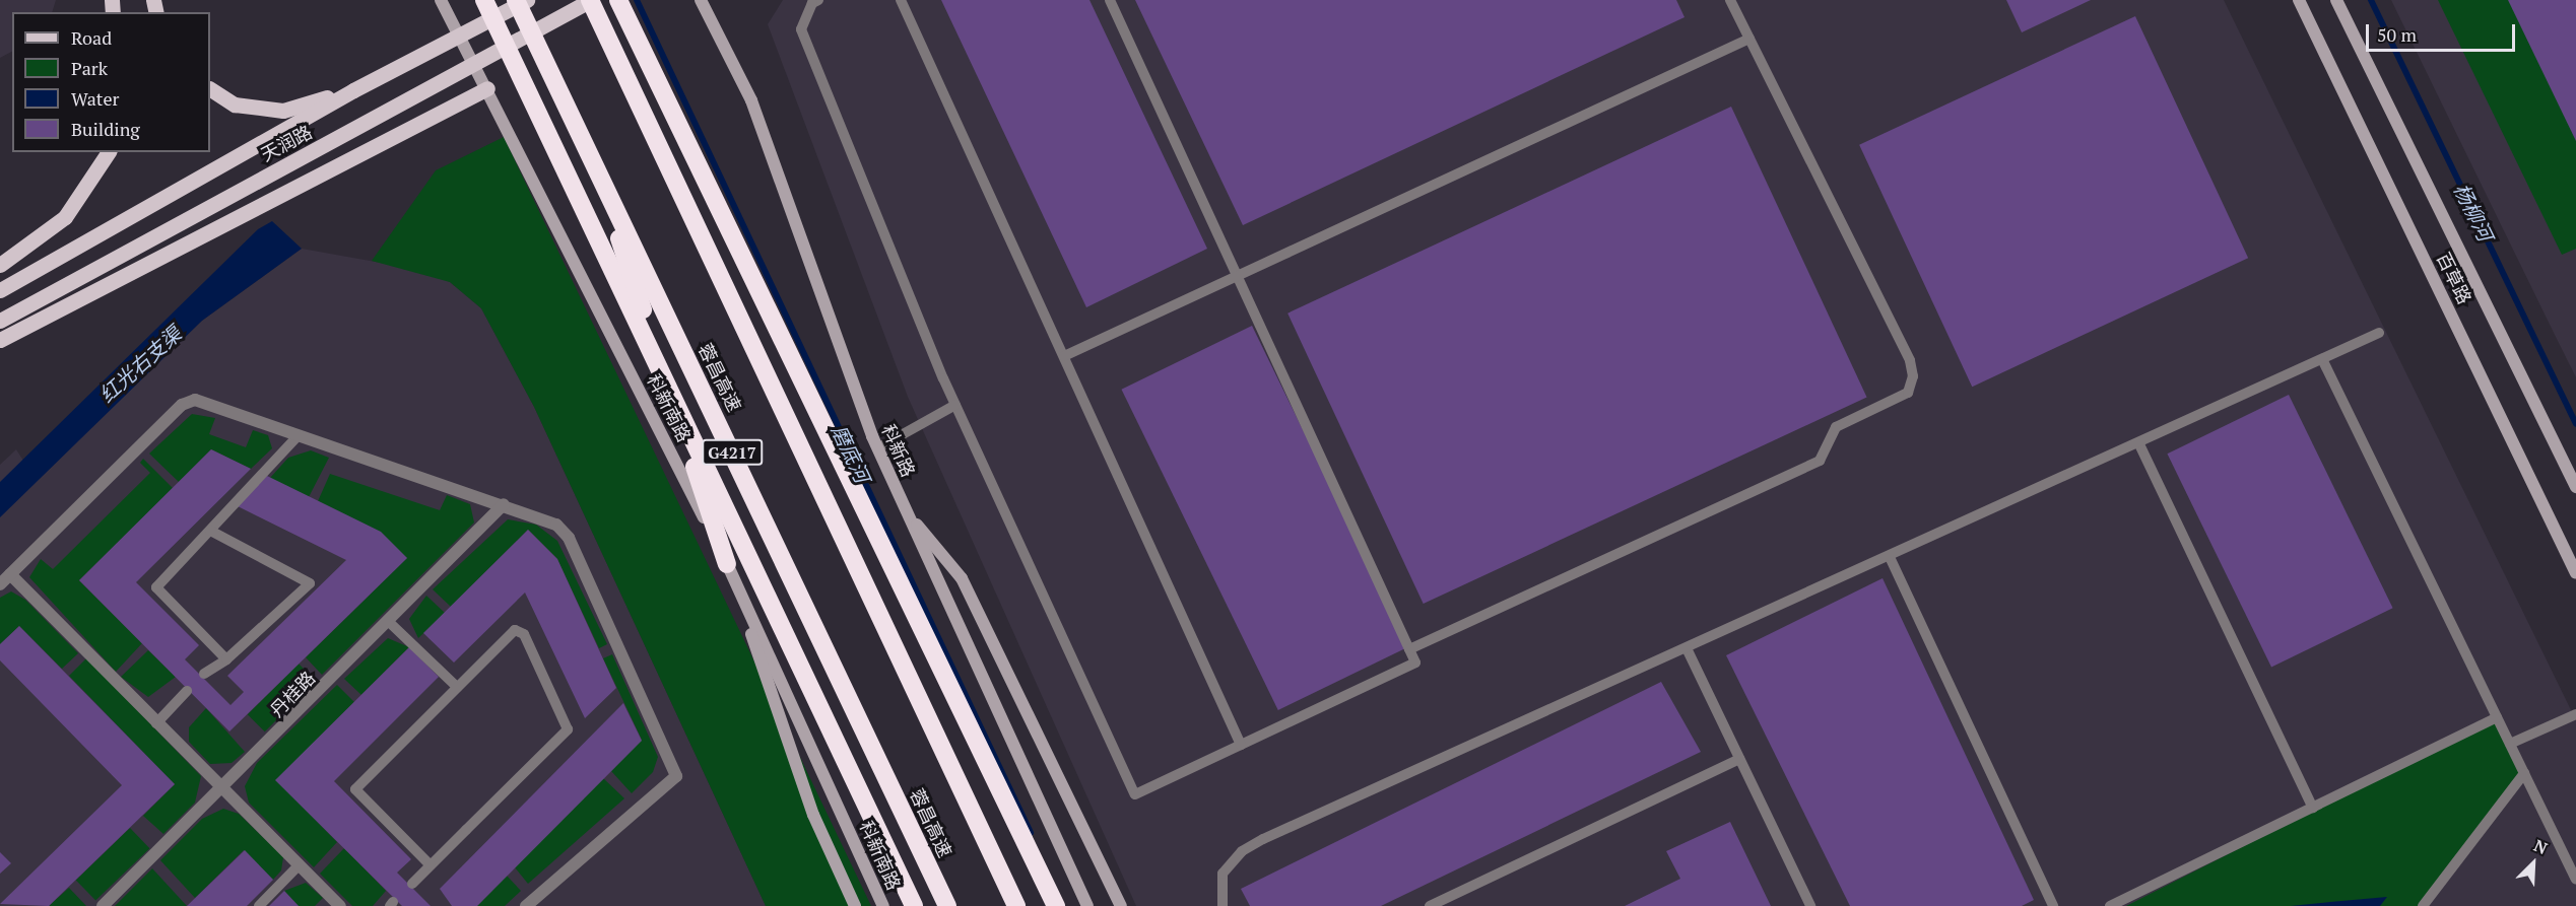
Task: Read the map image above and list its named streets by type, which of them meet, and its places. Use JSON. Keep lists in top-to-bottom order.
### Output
{
  "streets": {
    "highway": ["蓉昌高速", "G4217"],
    "main road": [
      "天润路",
      "百草路",
      "科新南路",
      "科新路"
    ],
    "street": ["丹桂路"]
  },
  "water": ["杨柳河", "红光右支渠", "磨底河"],
  "legend": [
    "Road",
    "Park",
    "Water",
    "Building"
  ],
  "scale_bar": "50 m",
  "north": "top right"
}
